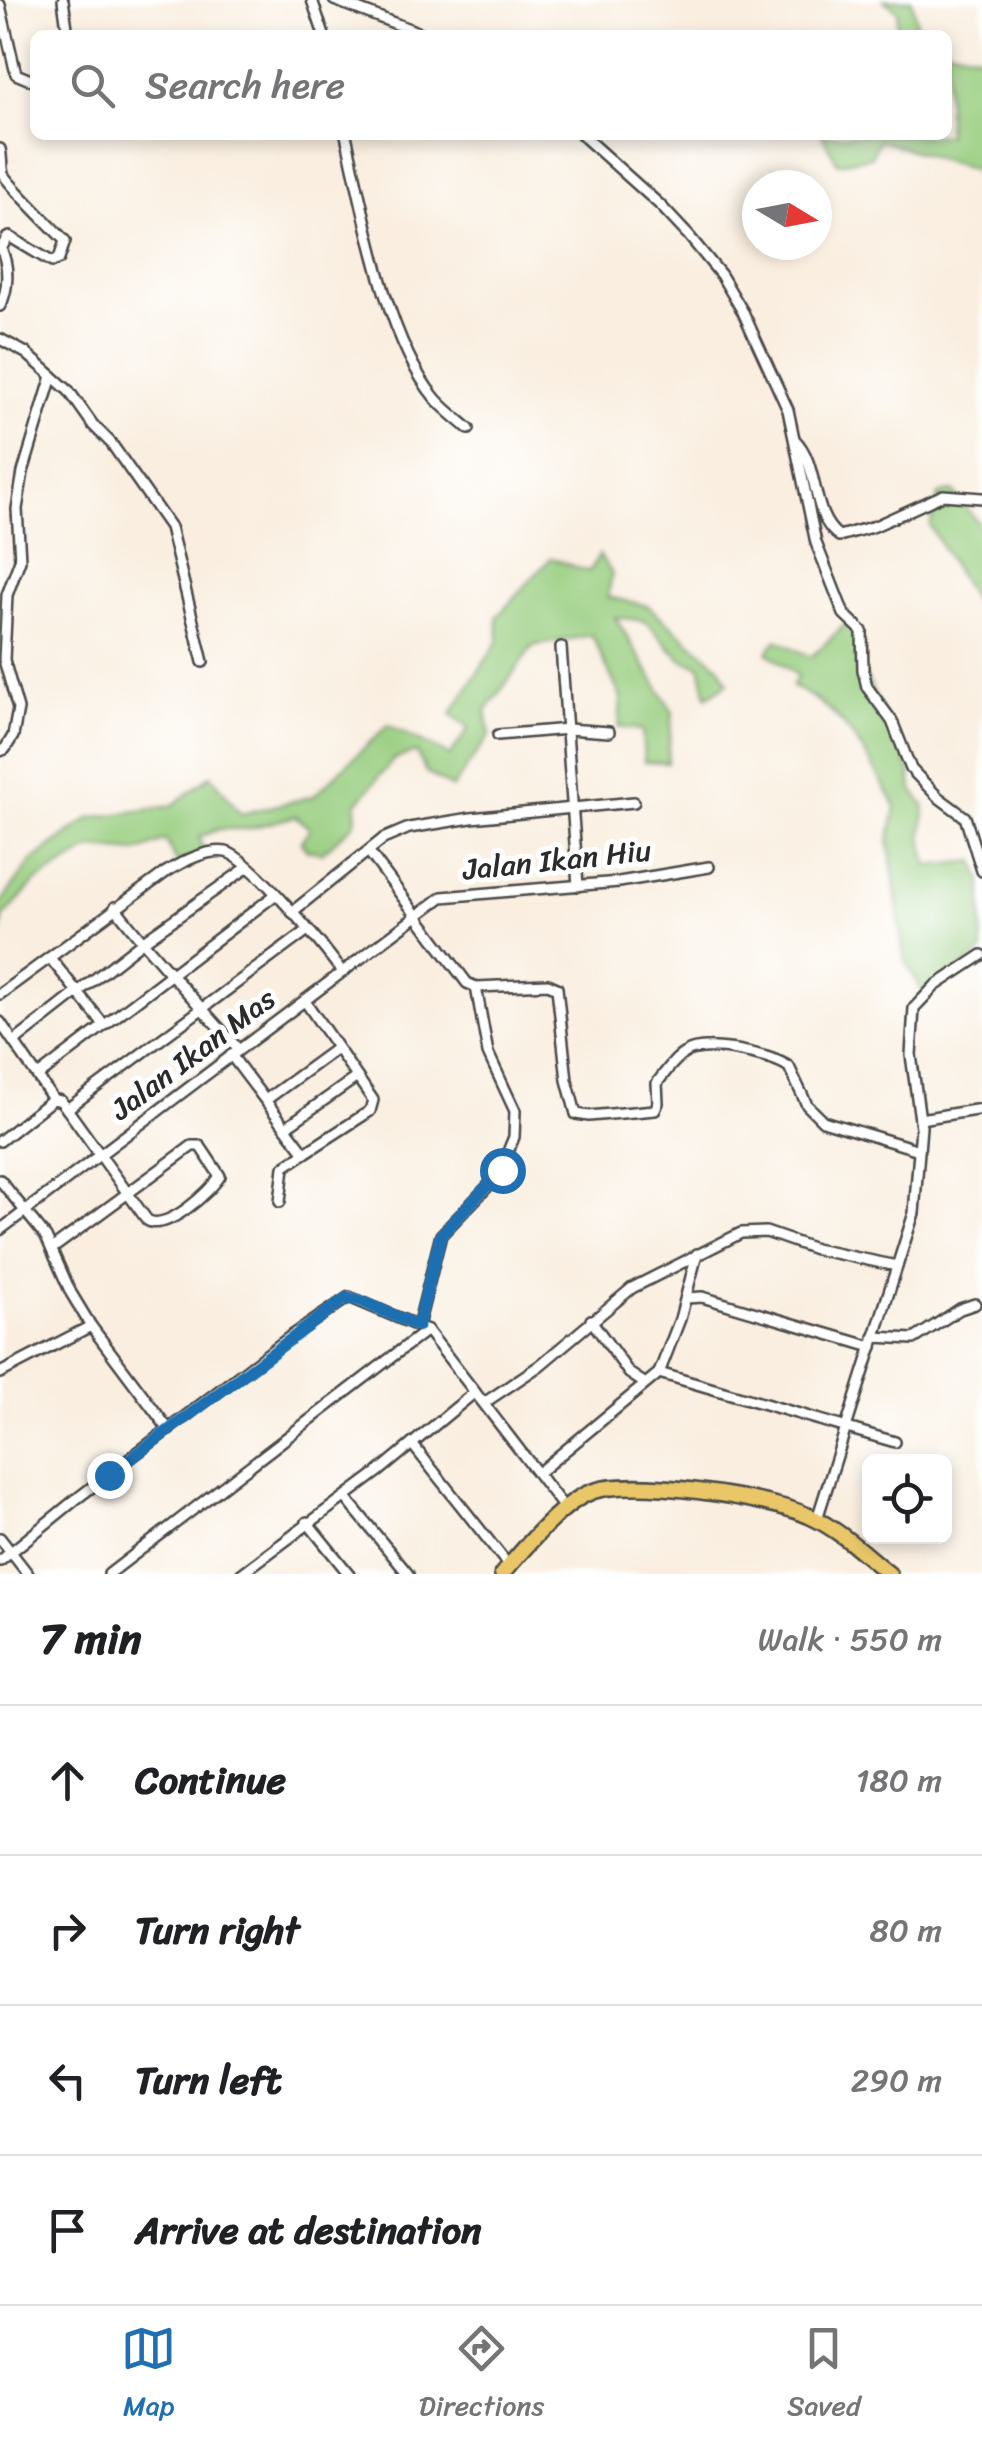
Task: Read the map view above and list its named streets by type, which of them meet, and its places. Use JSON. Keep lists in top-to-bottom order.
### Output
{
  "streets": {
    "street": ["Jalan Ikan Hiu", "Jalan Ikan Mas"]
  },
  "crossings": [
    ["Jalan Ikan Hiu", "Jalan Ikan Mas"]
  ],
  "north": "right",
  "page": {
    "search": "Search here",
    "heading": ["7 min", "Walk · 550 m"],
    "list": [
      ["Continue", "180 m"],
      ["Turn right", "80 m"],
      ["Turn left", "290 m"],
      "Arrive at destination"
    ],
    "nav": ["Map", "Directions", "Saved"]
  }
}
